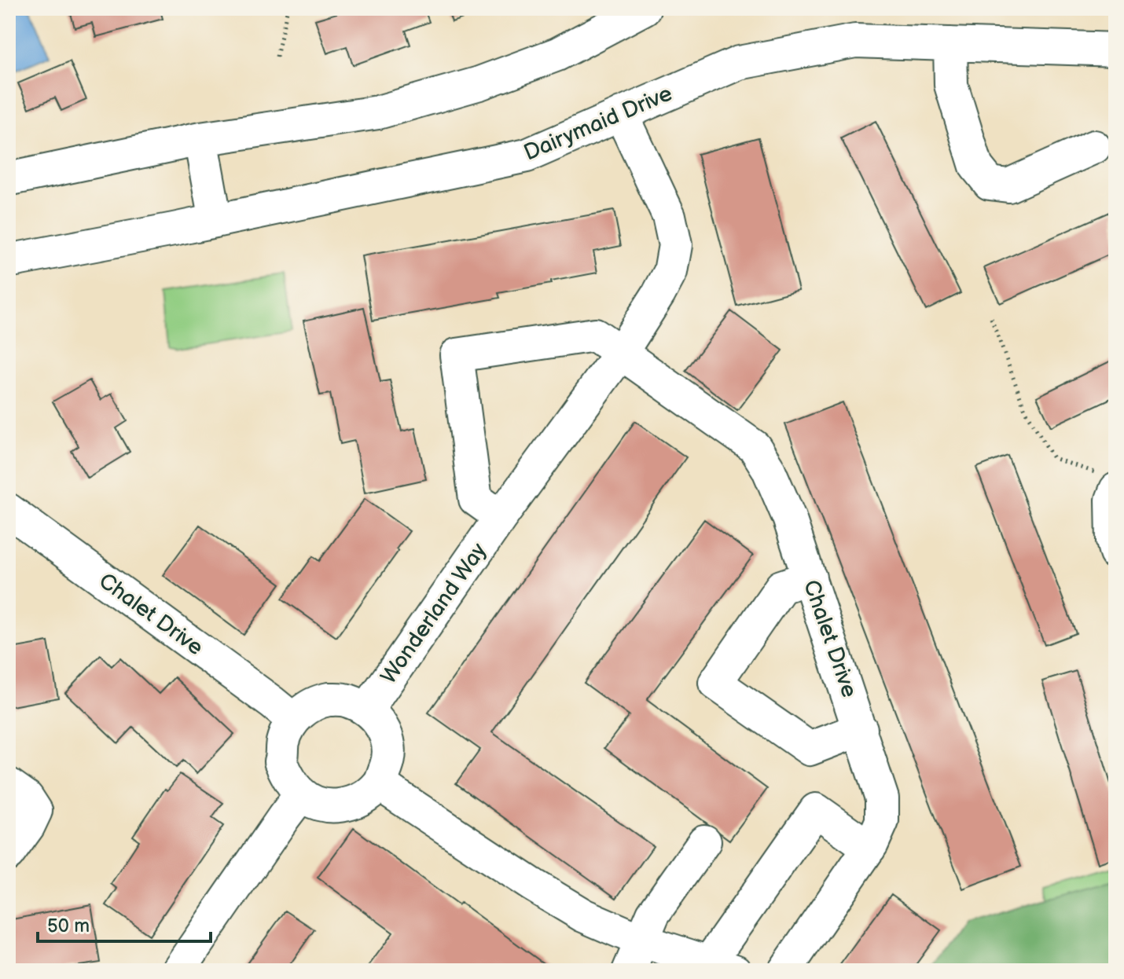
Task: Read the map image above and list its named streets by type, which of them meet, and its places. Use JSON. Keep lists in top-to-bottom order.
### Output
{
  "streets": {
    "street": ["Dairymaid Drive", "Wonderland Way", "Chalet Drive"]
  },
  "crossings": [
    ["Dairymaid Drive", "Wonderland Way"],
    ["Wonderland Way", "Chalet Drive"]
  ],
  "scale_bar": "50 m"
}
